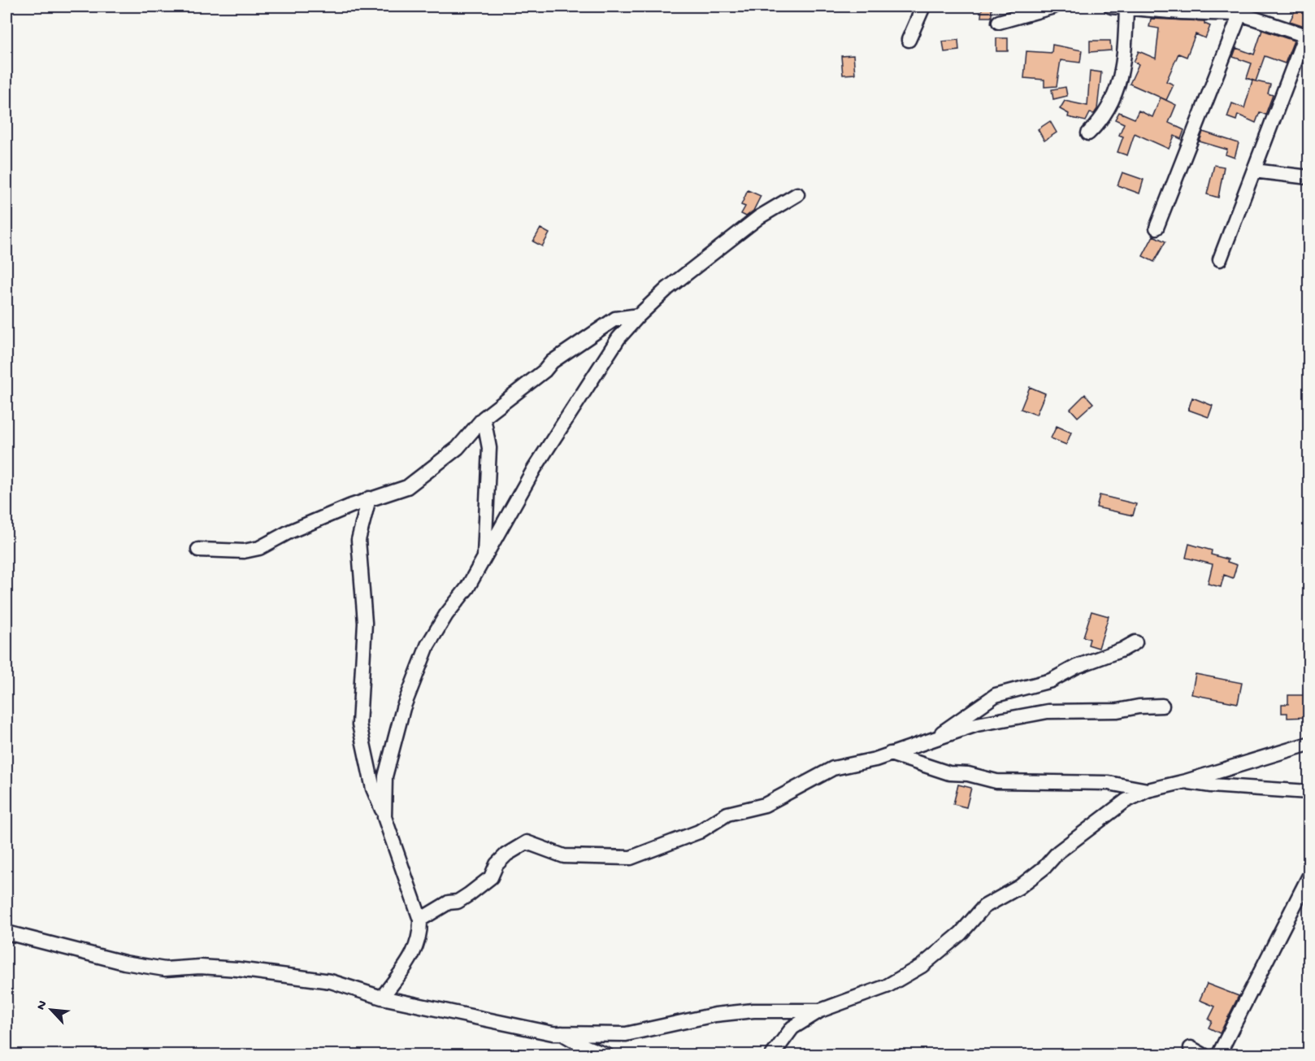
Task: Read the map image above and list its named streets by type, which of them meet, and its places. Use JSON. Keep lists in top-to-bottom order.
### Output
{
  "north": "top left"
}
